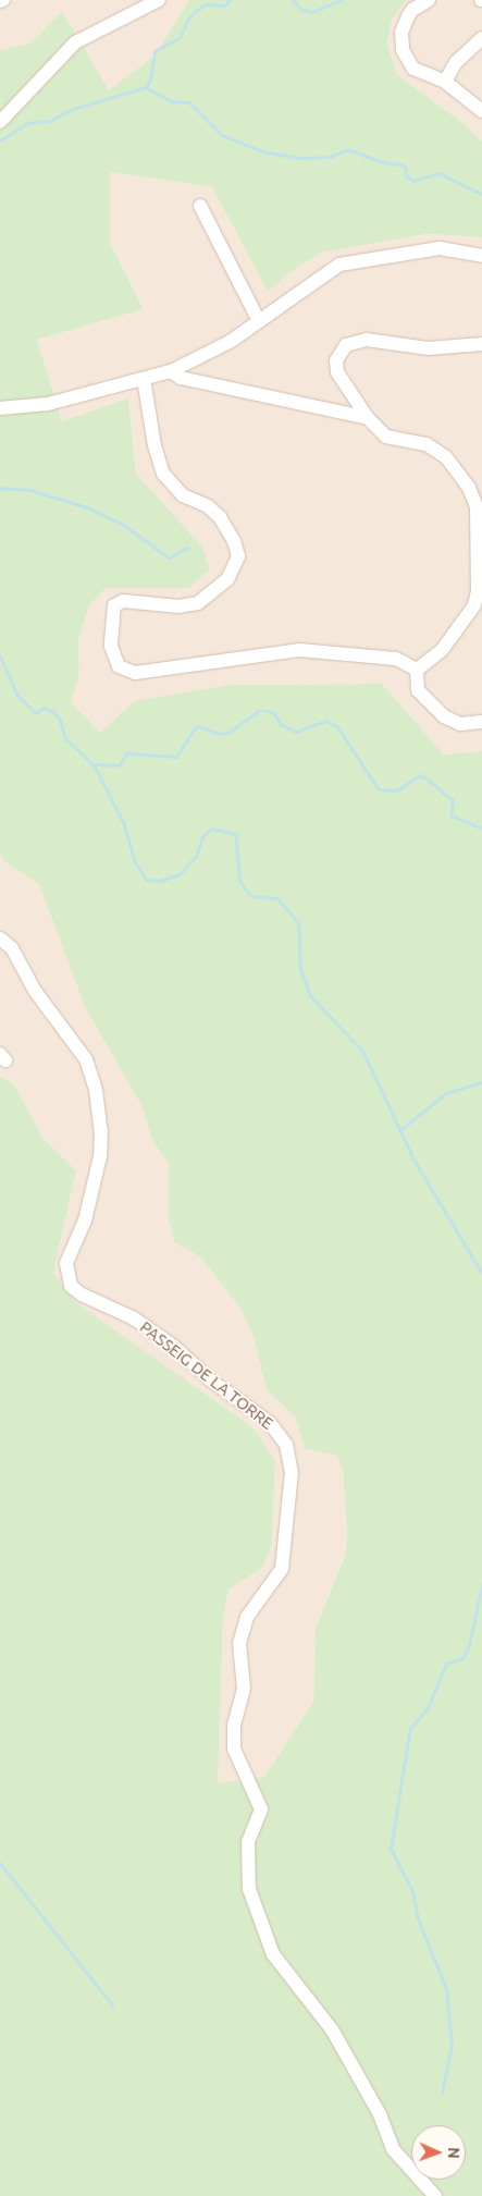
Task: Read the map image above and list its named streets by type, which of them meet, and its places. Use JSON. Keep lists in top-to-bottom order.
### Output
{
  "streets": {
    "street": ["PASSEIG DE LA TORRE"]
  },
  "north": "right"
}
